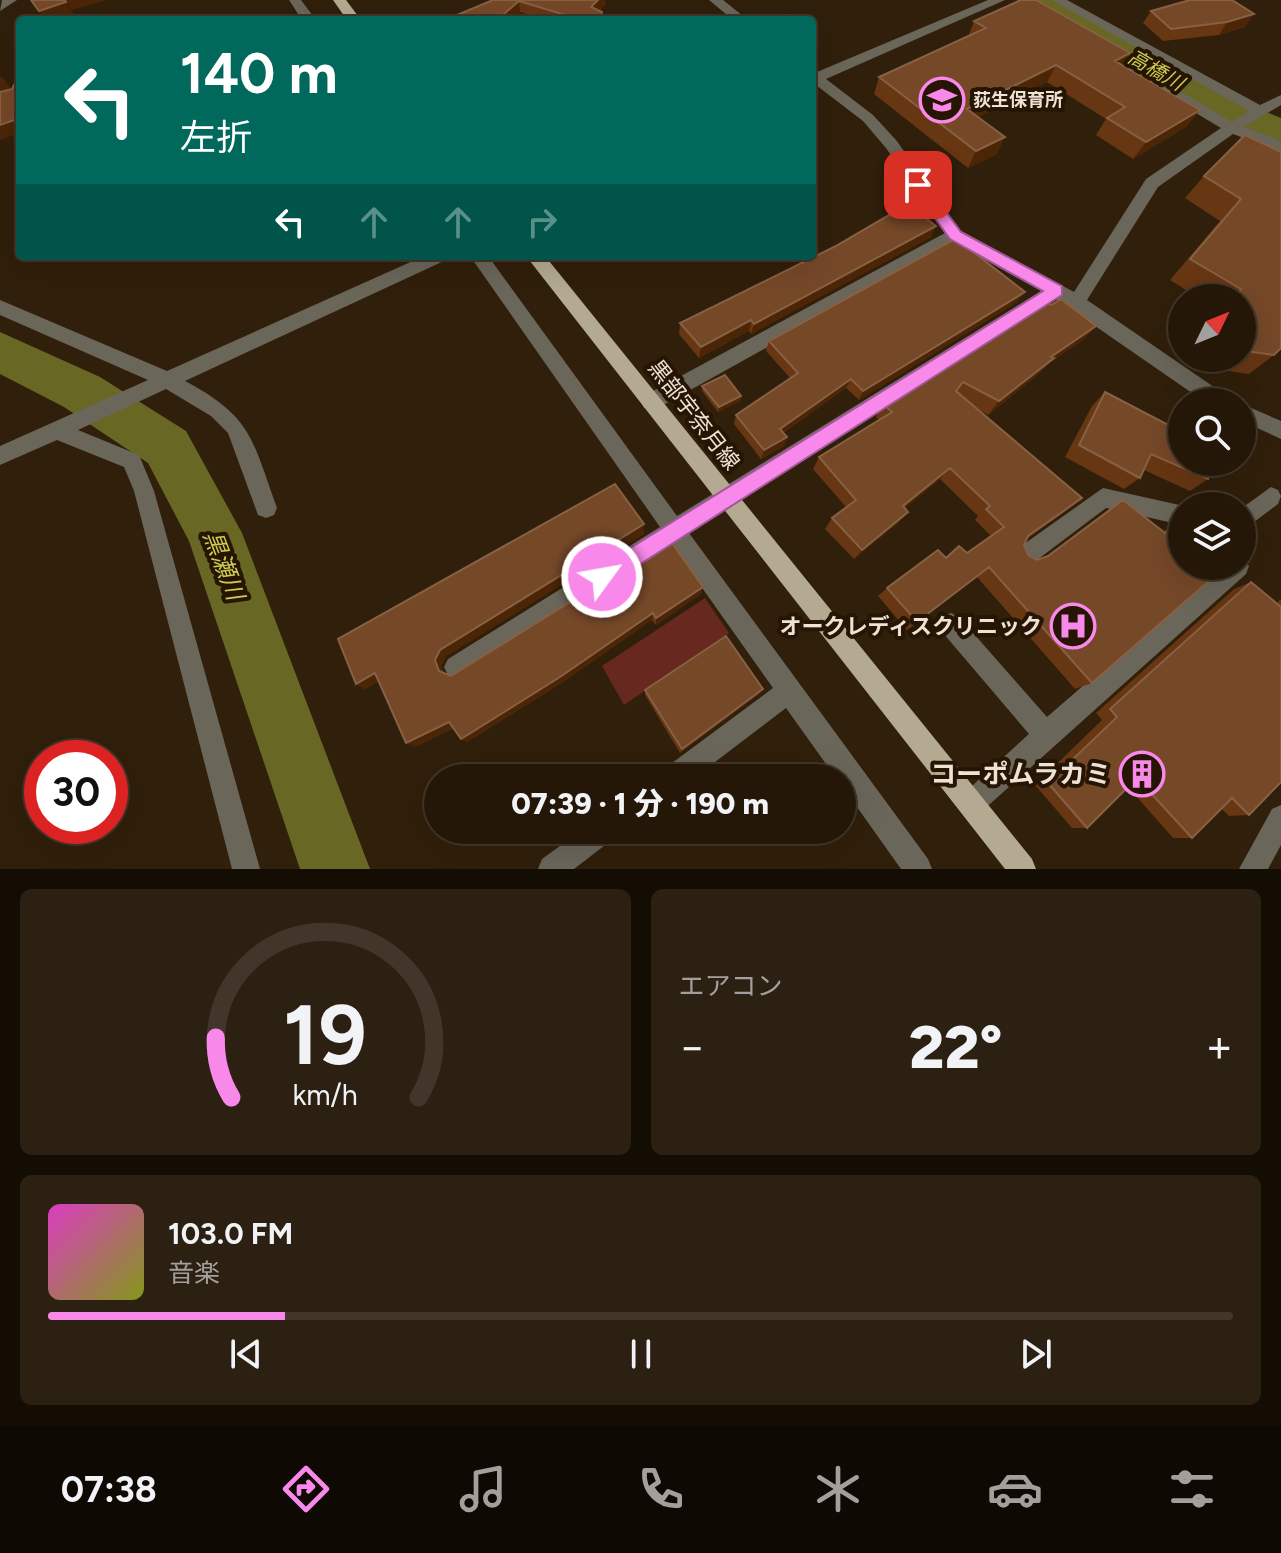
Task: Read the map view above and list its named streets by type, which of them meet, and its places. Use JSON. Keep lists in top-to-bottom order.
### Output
{
  "streets": {
    "main road": ["黒部宇奈月線"]
  },
  "water": ["高橋川", "黒瀬川"],
  "places": {
    "school or university": ["荻生保育所"],
    "hospital": ["オークレディスクリニック"],
    "building": ["コーポムラカミ"]
  },
  "north": "top right",
  "page": {
    "turn": ["140 m", "左折"],
    "limit": "30",
    "trip": "07:39 · 1 分 · 190 m",
    "tile": "エアコン",
    "heat": ["−", "22°", "+"],
    "song": ["103.0 FM", "音楽"],
    "tabs": "07:38",
    "gauge": ["19", "km/h"]
  }
}
